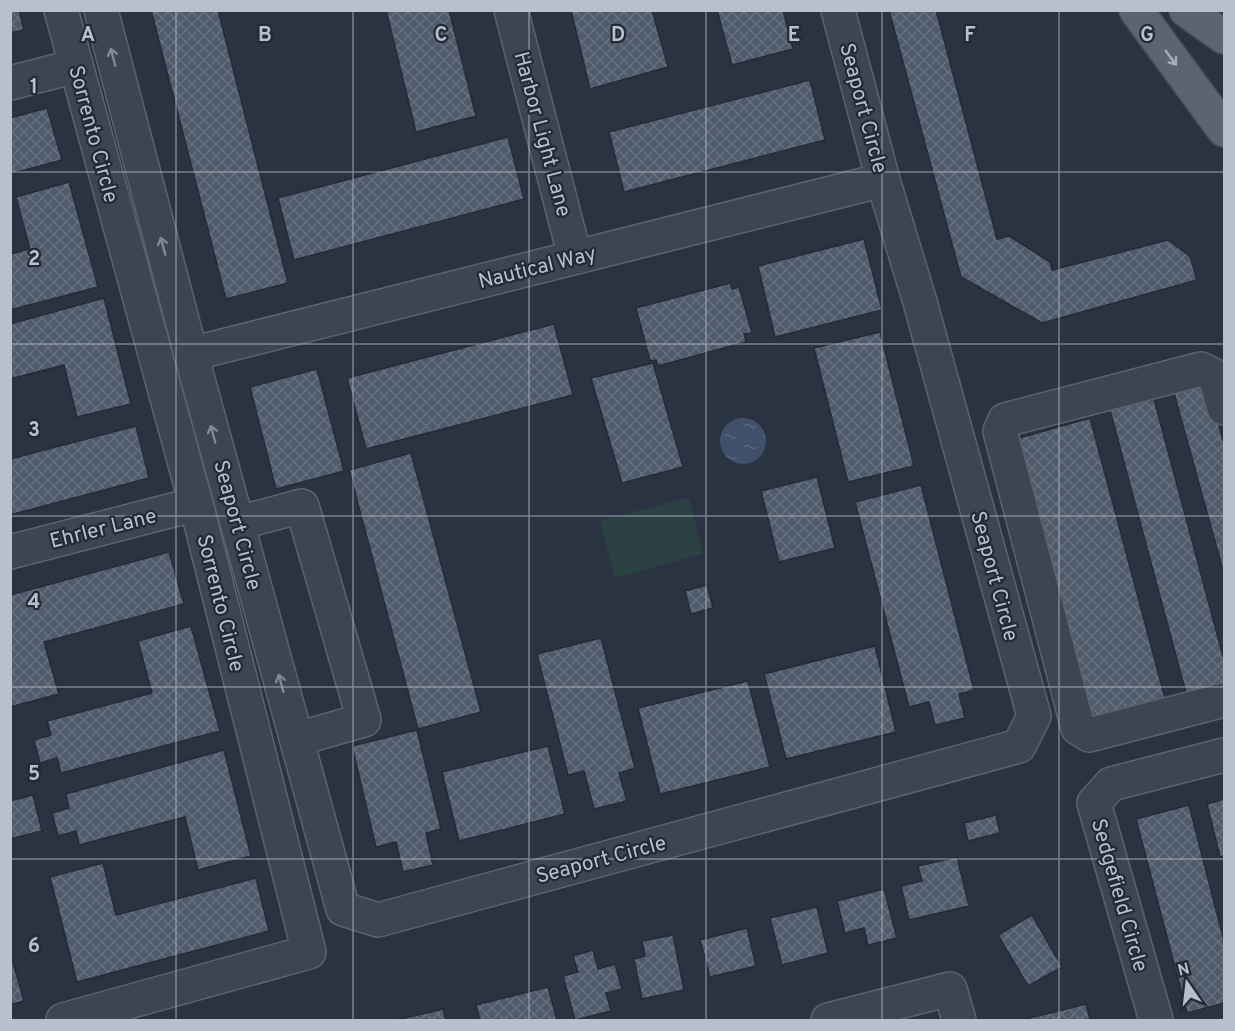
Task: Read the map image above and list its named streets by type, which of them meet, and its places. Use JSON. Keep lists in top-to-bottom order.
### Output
{
  "streets": {
    "street": [
      "Seaport Circle",
      "Sorrento Circle",
      "Harbor Light Lane",
      "Nautical Way",
      "Ehrler Lane",
      "Sedgefield Circle"
    ]
  },
  "crossings": [
    ["Seaport Circle", "Nautical Way"],
    ["Sorrento Circle", "Ehrler Lane"],
    ["Harbor Light Lane", "Nautical Way"]
  ],
  "north": "top",
  "grid": {
    "columns": [
      "A",
      "B",
      "C",
      "D",
      "E",
      "F",
      "G"
    ],
    "rows": [
      "1",
      "2",
      "3",
      "4",
      "5",
      "6"
    ]
  }
}
